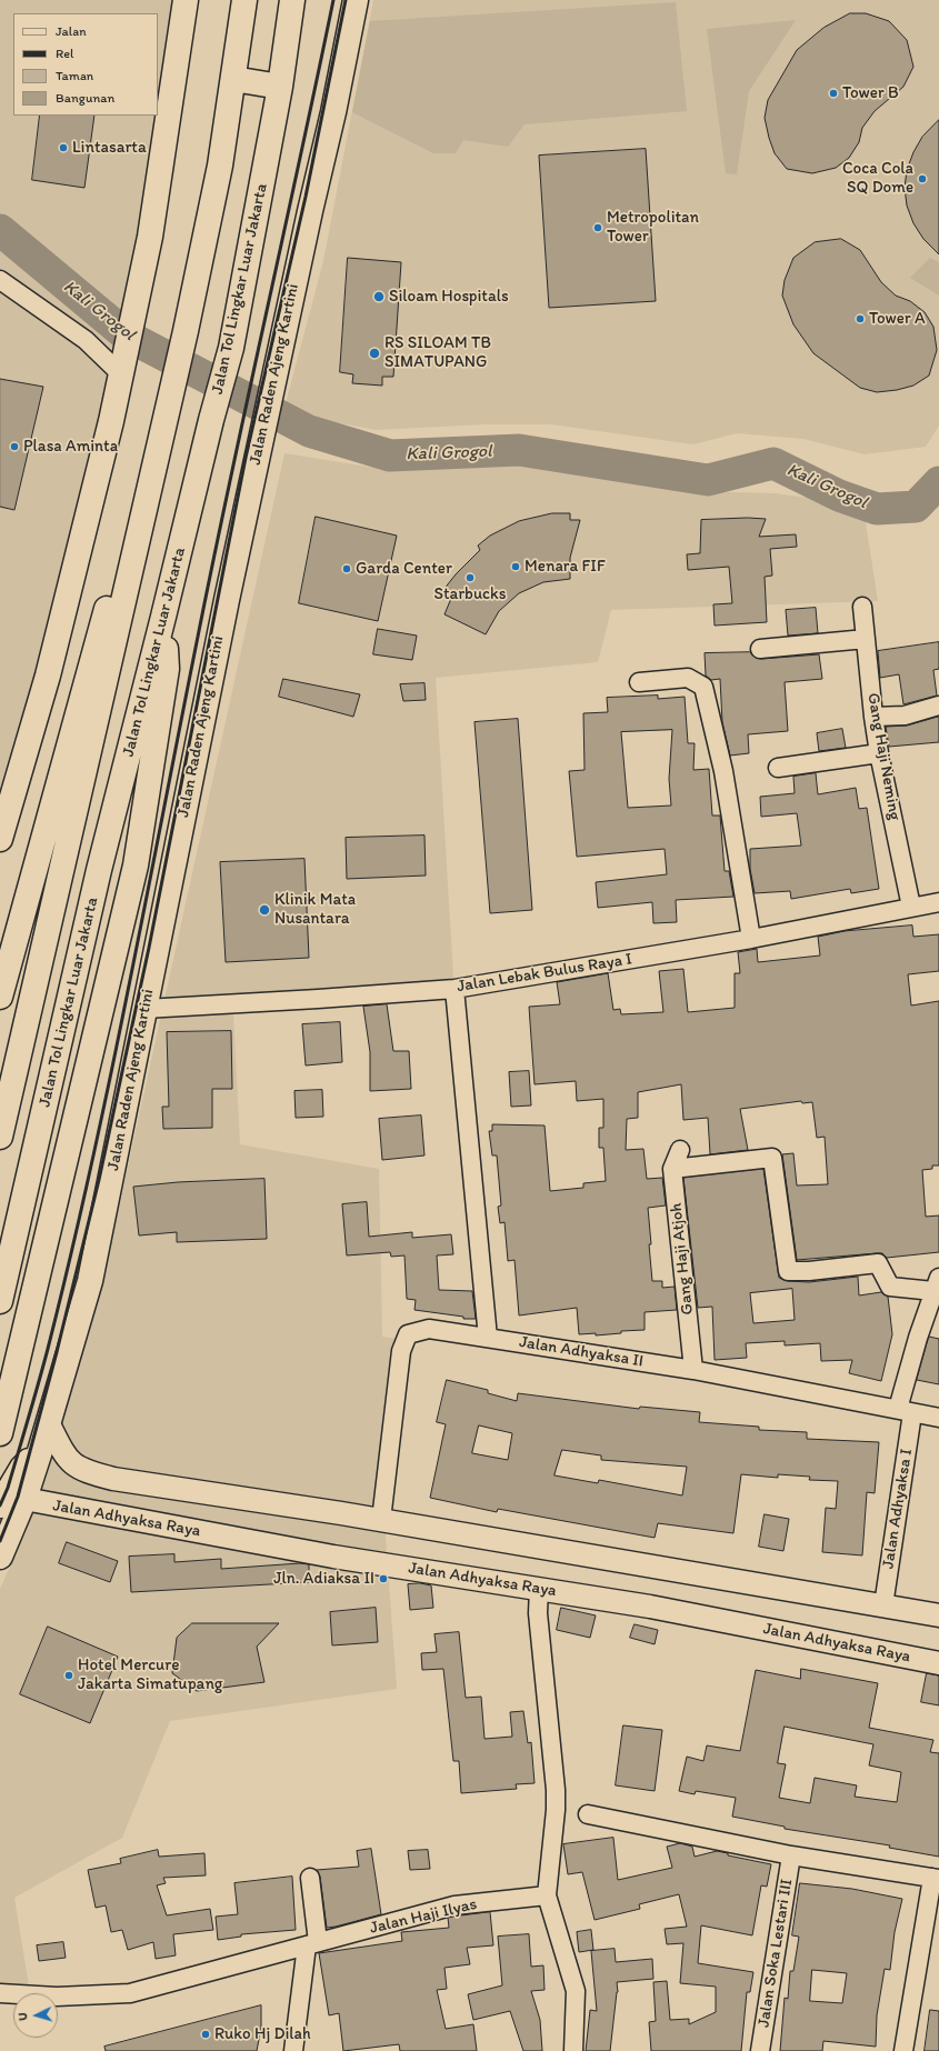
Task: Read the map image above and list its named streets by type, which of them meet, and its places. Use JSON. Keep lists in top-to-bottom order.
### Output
{
  "streets": {
    "highway": ["Jalan Tol Lingkar Luar Jakarta", "Jalan Raden Ajeng Kartini"],
    "main road": ["Jalan Adhyaksa Raya"],
    "street": [
      "Gang Haji Neming",
      "Jalan Lebak Bulus Raya I",
      "Gang Haji Atjoh",
      "Jalan Adhyaksa II",
      "Jalan Adhyaksa I",
      "Jalan Haji Ilyas",
      "Jalan Soka Lestari III"
    ]
  },
  "crossings": [
    ["Jalan Raden Ajeng Kartini", "Jalan Lebak Bulus Raya I"],
    ["Jalan Raden Ajeng Kartini", "Jalan Adhyaksa Raya"],
    ["Gang Haji Neming", "Jalan Lebak Bulus Raya I"],
    ["Gang Haji Atjoh", "Jalan Adhyaksa II"],
    ["Jalan Adhyaksa II", "Jalan Adhyaksa I"]
  ],
  "water": ["Kali Grogol"],
  "places": [
    "Tower B",
    "Lintasarta",
    "Coca Cola SQ Dome",
    "Metropolitan Tower",
    "Siloam Hospitals",
    "Tower A",
    "RS SILOAM TB SIMATUPANG",
    "Plasa Aminta",
    "Menara FIF",
    "Garda Center",
    "Starbucks",
    "Klinik Mata Nusantara",
    "Jln. Adiaksa II",
    "Hotel Mercure Jakarta Simatupang",
    "Ruko Hj Dilah"
  ],
  "legend": [
    "Jalan",
    "Rel",
    "Taman",
    "Bangunan"
  ],
  "north": "left"
}
